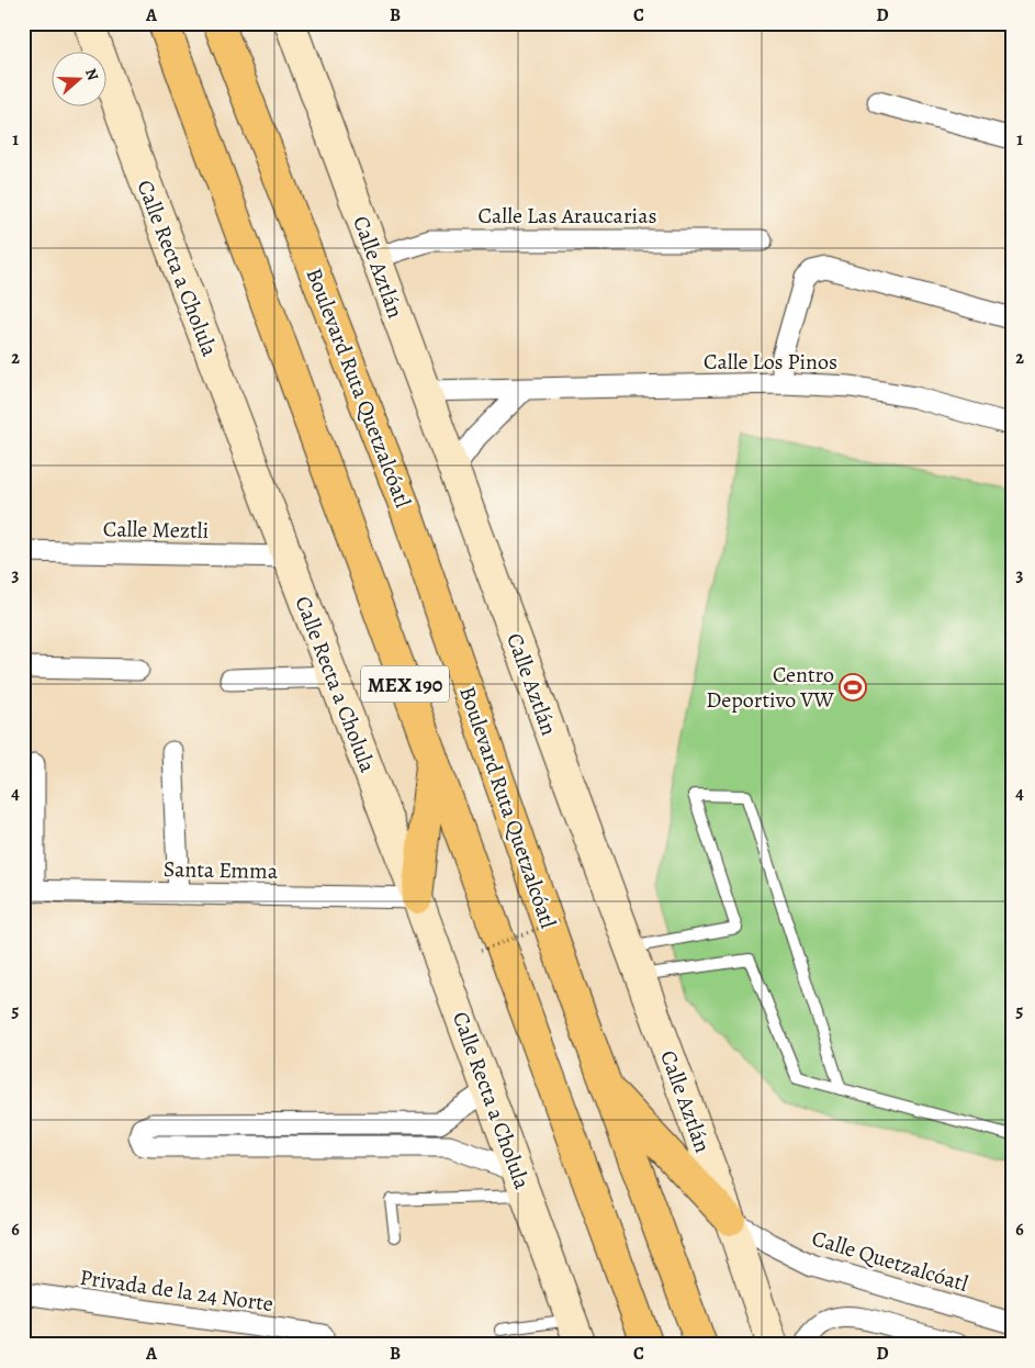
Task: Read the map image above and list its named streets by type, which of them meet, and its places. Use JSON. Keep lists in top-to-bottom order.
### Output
{
  "streets": {
    "main road": [
      "Calle Aztlán",
      "Calle Recta a Cholula",
      "Boulevard Ruta Quetzalcóatl",
      "MEX 190"
    ],
    "street": [
      "Calle Las Araucarias",
      "Calle Los Pinos",
      "Calle Meztli",
      "Santa Emma",
      "Calle Quetzalcóatl",
      "Privada de la 24 Norte"
    ]
  },
  "crossings": [
    ["Calle Las Araucarias", "Calle Aztlán"],
    ["Calle Aztlán", "Calle Los Pinos"],
    ["Calle Aztlán", "Calle Quetzalcóatl"],
    ["Calle Recta a Cholula", "Calle Meztli"],
    ["Calle Recta a Cholula", "Santa Emma"]
  ],
  "places": {
    "sports": ["Centro Deportivo VW"]
  },
  "north": "right",
  "grid": {
    "columns": [
      "A",
      "B",
      "C",
      "D"
    ],
    "rows": [
      "1",
      "2",
      "3",
      "4",
      "5",
      "6"
    ]
  }
}
